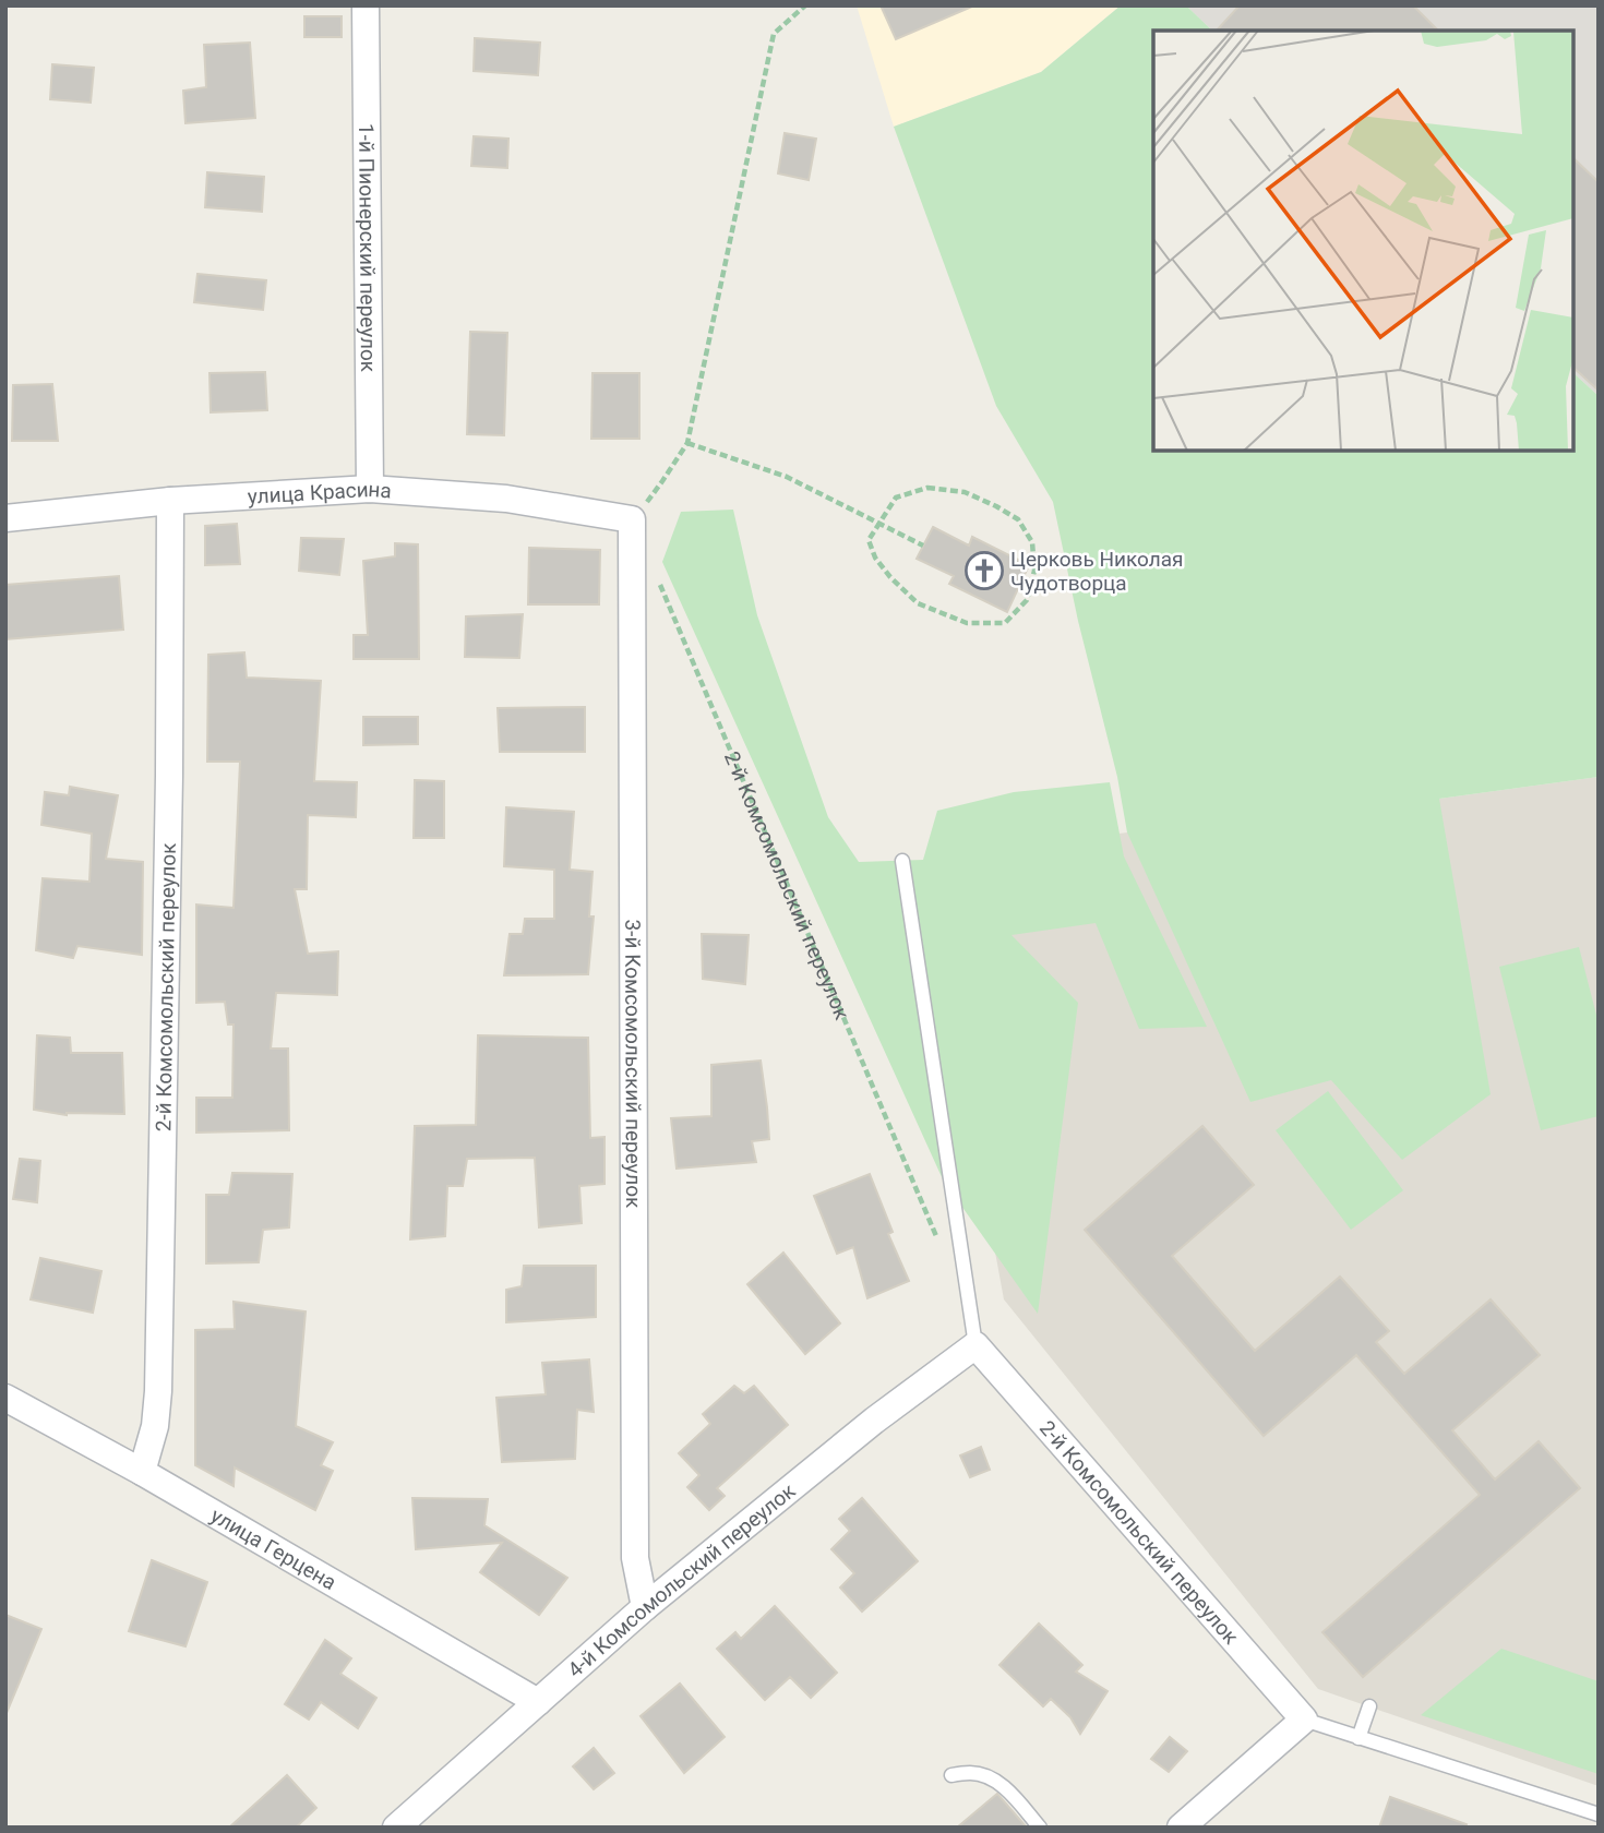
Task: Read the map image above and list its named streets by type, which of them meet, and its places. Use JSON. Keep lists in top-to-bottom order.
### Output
{
  "streets": {
    "street": [
      "1-й Пионерский переулок",
      "улица Красина",
      "2-й Комсомольский переулок",
      "3-й Комсомольский переулок",
      "улица Герцена",
      "4-й Комсомольский переулок"
    ]
  },
  "crossings": [
    ["1-й Пионерский переулок", "улица Красина"],
    ["улица Красина", "2-й Комсомольский переулок"],
    ["улица Красина", "3-й Комсомольский переулок"],
    ["2-й Комсомольский переулок", "улица Герцена"],
    ["2-й Комсомольский переулок", "4-й Комсомольский переулок"],
    ["3-й Комсомольский переулок", "4-й Комсомольский переулок"],
    ["улица Герцена", "4-й Комсомольский переулок"]
  ],
  "places": {
    "church": ["Церковь Николая Чудотворца"]
  }
}
